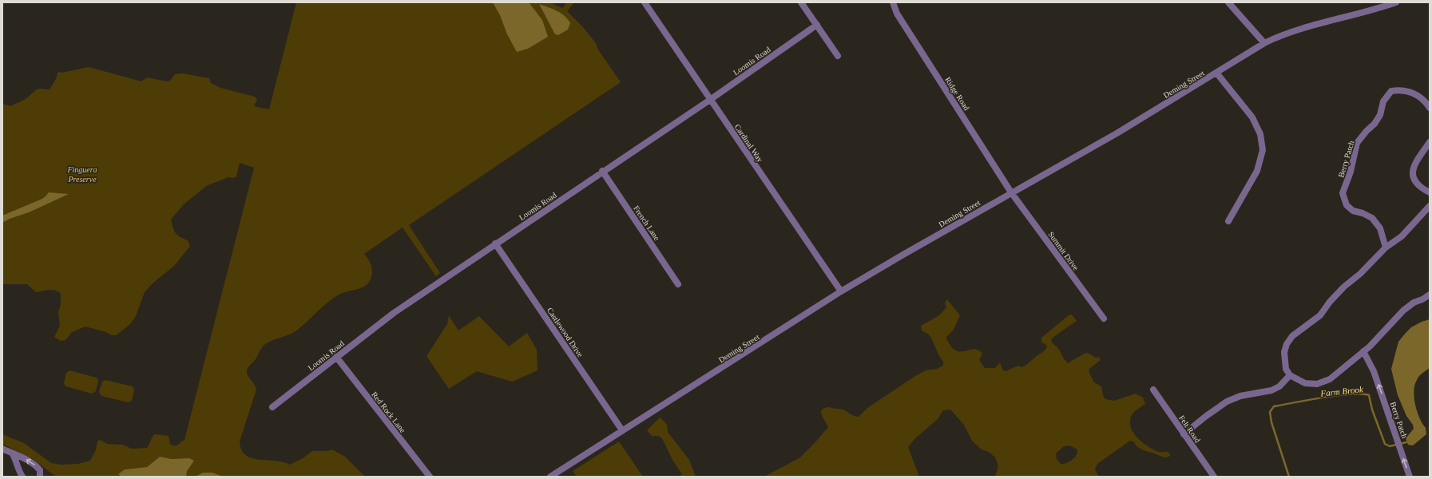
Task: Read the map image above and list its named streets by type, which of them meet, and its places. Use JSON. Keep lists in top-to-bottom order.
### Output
{
  "streets": {
    "street": [
      "Loomis Road",
      "Deming Street",
      "Ridge Road",
      "Cardinal Way",
      "Berry Patch",
      "French Lane",
      "Summit Drive",
      "Castlewood Drive",
      "Red Rock Lane",
      "Felt Road"
    ]
  },
  "crossings": [
    ["Loomis Road", "Cardinal Way"],
    ["Loomis Road", "French Lane"],
    ["Loomis Road", "Castlewood Drive"],
    ["Loomis Road", "Red Rock Lane"],
    ["Deming Street", "Ridge Road"],
    ["Deming Street", "Cardinal Way"],
    ["Deming Street", "Summit Drive"],
    ["Deming Street", "Castlewood Drive"],
    ["Ridge Road", "Summit Drive"]
  ],
  "one_way": ["Berry Patch"],
  "water": ["Farm Brook"],
  "parks": ["Finguera Preserve"]
}
